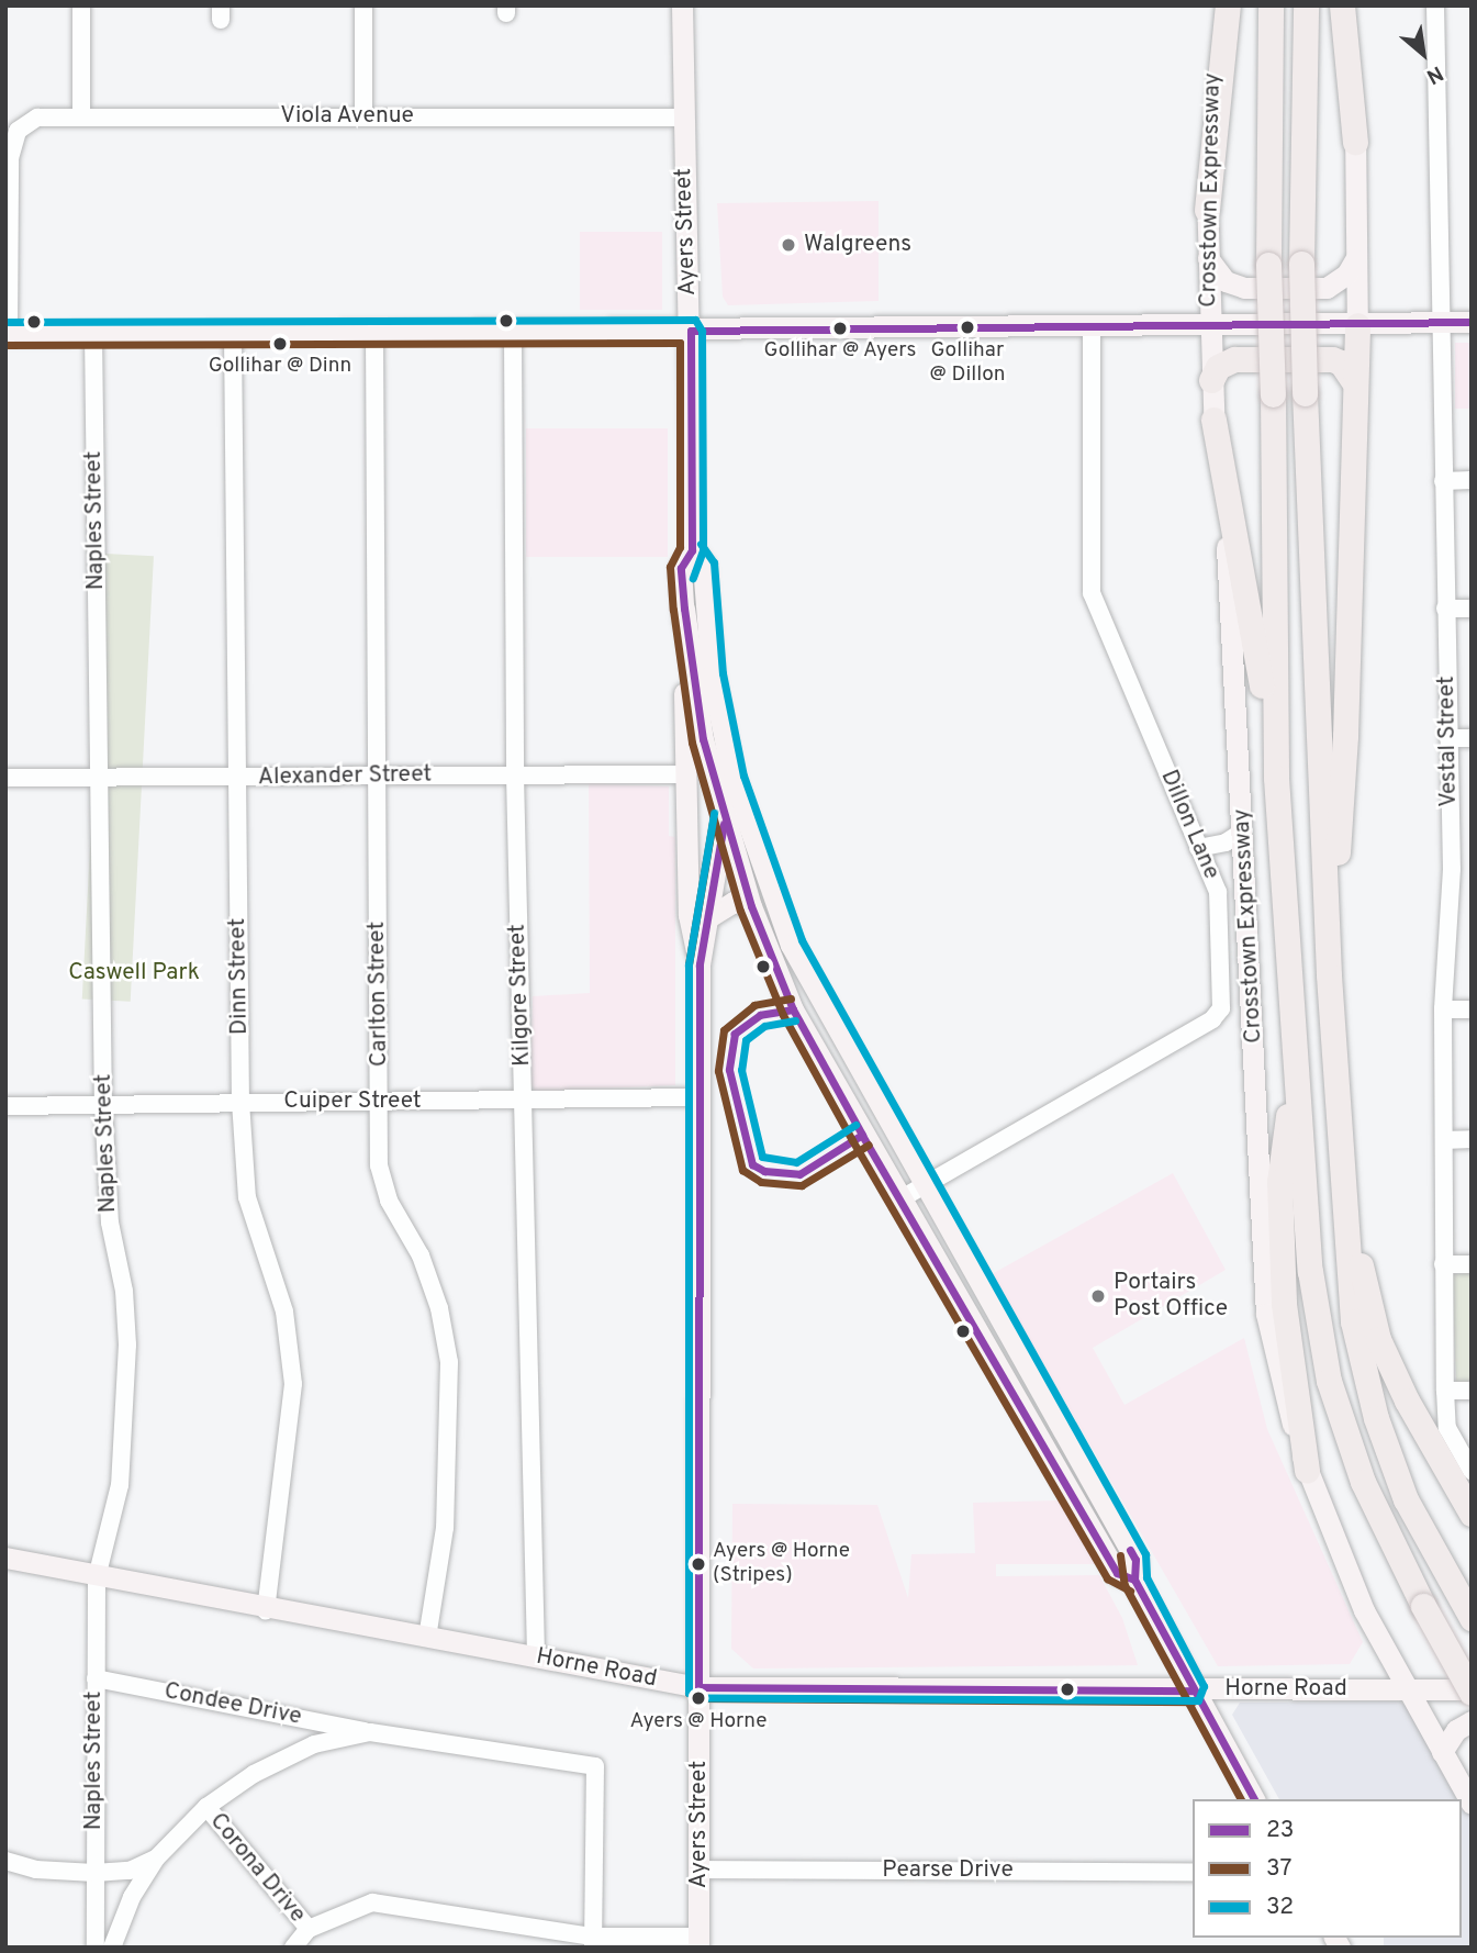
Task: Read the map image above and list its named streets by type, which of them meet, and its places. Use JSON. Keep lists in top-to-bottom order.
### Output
{
  "streets": {
    "highway": ["Crosstown Expressway"],
    "main road": ["Ayers Street", "Horne Road"],
    "street": [
      "Viola Avenue",
      "Naples Street",
      "Vestal Street",
      "Alexander Street",
      "Dillon Lane",
      "Dinn Street",
      "Carlton Street",
      "Kilgore Street",
      "Cuiper Street",
      "Condee Drive",
      "Corona Drive",
      "Pearse Drive"
    ]
  },
  "crossings": [
    ["Viola Avenue", "Ayers Street"],
    ["Crosstown Expressway", "Horne Road"],
    ["Ayers Street", "Alexander Street"],
    ["Ayers Street", "Cuiper Street"],
    ["Ayers Street", "Horne Road"],
    ["Ayers Street", "Pearse Drive"],
    ["Naples Street", "Alexander Street"],
    ["Naples Street", "Cuiper Street"],
    ["Naples Street", "Horne Road"],
    ["Naples Street", "Condee Drive"],
    ["Alexander Street", "Dinn Street"],
    ["Alexander Street", "Carlton Street"],
    ["Alexander Street", "Kilgore Street"],
    ["Dinn Street", "Cuiper Street"],
    ["Dinn Street", "Horne Road"],
    ["Carlton Street", "Cuiper Street"],
    ["Carlton Street", "Horne Road"],
    ["Kilgore Street", "Cuiper Street"],
    ["Kilgore Street", "Horne Road"]
  ],
  "parks": ["Caswell Park"],
  "places": [
    "Walgreens",
    "Gollihar @ Dillon",
    "Gollihar @ Ayers",
    "Gollihar @ Dinn",
    "Portairs Post Office",
    "Ayers @ Horne (Stripes)",
    "Ayers @ Horne"
  ],
  "lines": ["transit line 32", "transit line 23", "transit line 37"],
  "legend": ["23", "37", "32"],
  "north": "bottom right"
}
